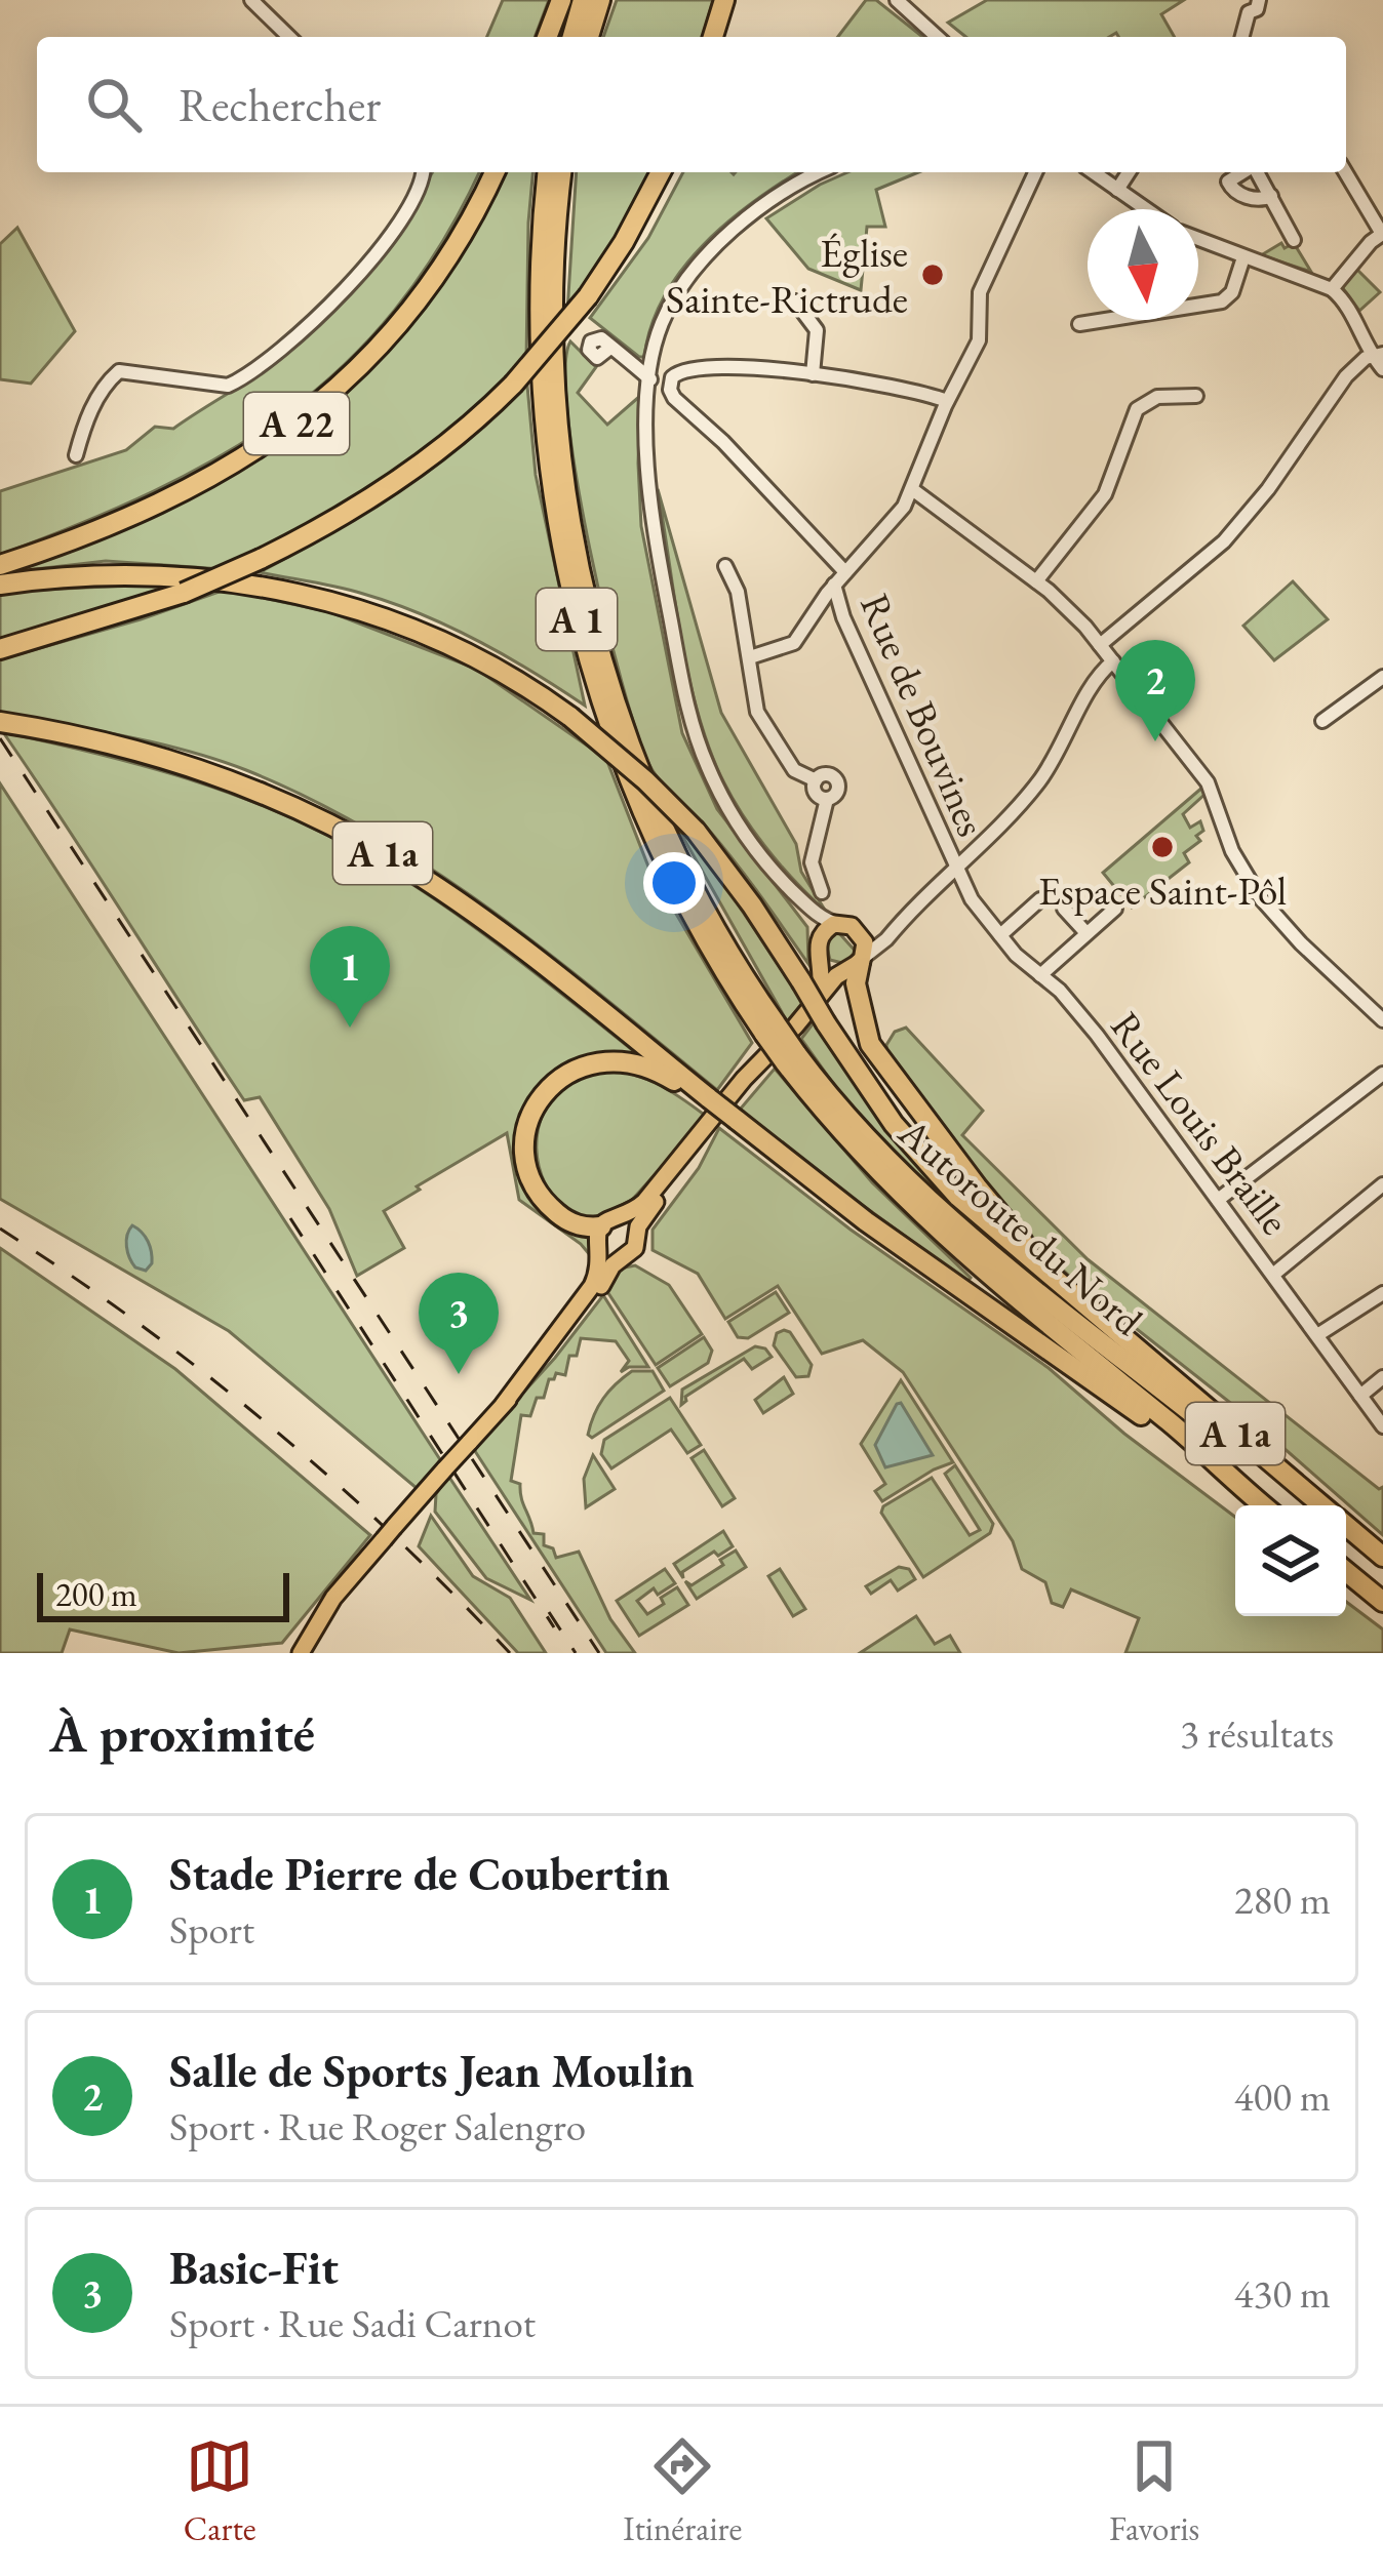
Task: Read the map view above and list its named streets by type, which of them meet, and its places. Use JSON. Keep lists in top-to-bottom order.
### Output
{
  "streets": {
    "highway": [
      "A 22",
      "A 1",
      "A 1a",
      "Autoroute du Nord"
    ],
    "street": ["Rue de Bouvines", "Rue Louis Braille"]
  },
  "crossings": [
    ["Rue de Bouvines", "Rue Louis Braille"],
    ["A 1a", "Autoroute du Nord"]
  ],
  "places": ["Église Sainte-Rictrude", "Espace Saint-Pôl"],
  "scale_bar": "200 m",
  "north": "bottom",
  "page": {
    "search": "Rechercher",
    "pins": ["2", "1", "3"],
    "scale": "200 m",
    "heading": ["À proximité", "3 résultats"],
    "list": [
      {
        "mark": "1",
        "name": "Stade Pierre de Coubertin",
        "note": "Sport",
        "value": "280 m"
      },
      {
        "mark": "2",
        "name": "Salle de Sports Jean Moulin",
        "note": "Sport · Rue Roger Salengro",
        "value": "400 m"
      },
      {
        "mark": "3",
        "name": "Basic-Fit",
        "note": "Sport · Rue Sadi Carnot",
        "value": "430 m"
      }
    ],
    "nav": ["Carte", "Itinéraire", "Favoris"]
  }
}
